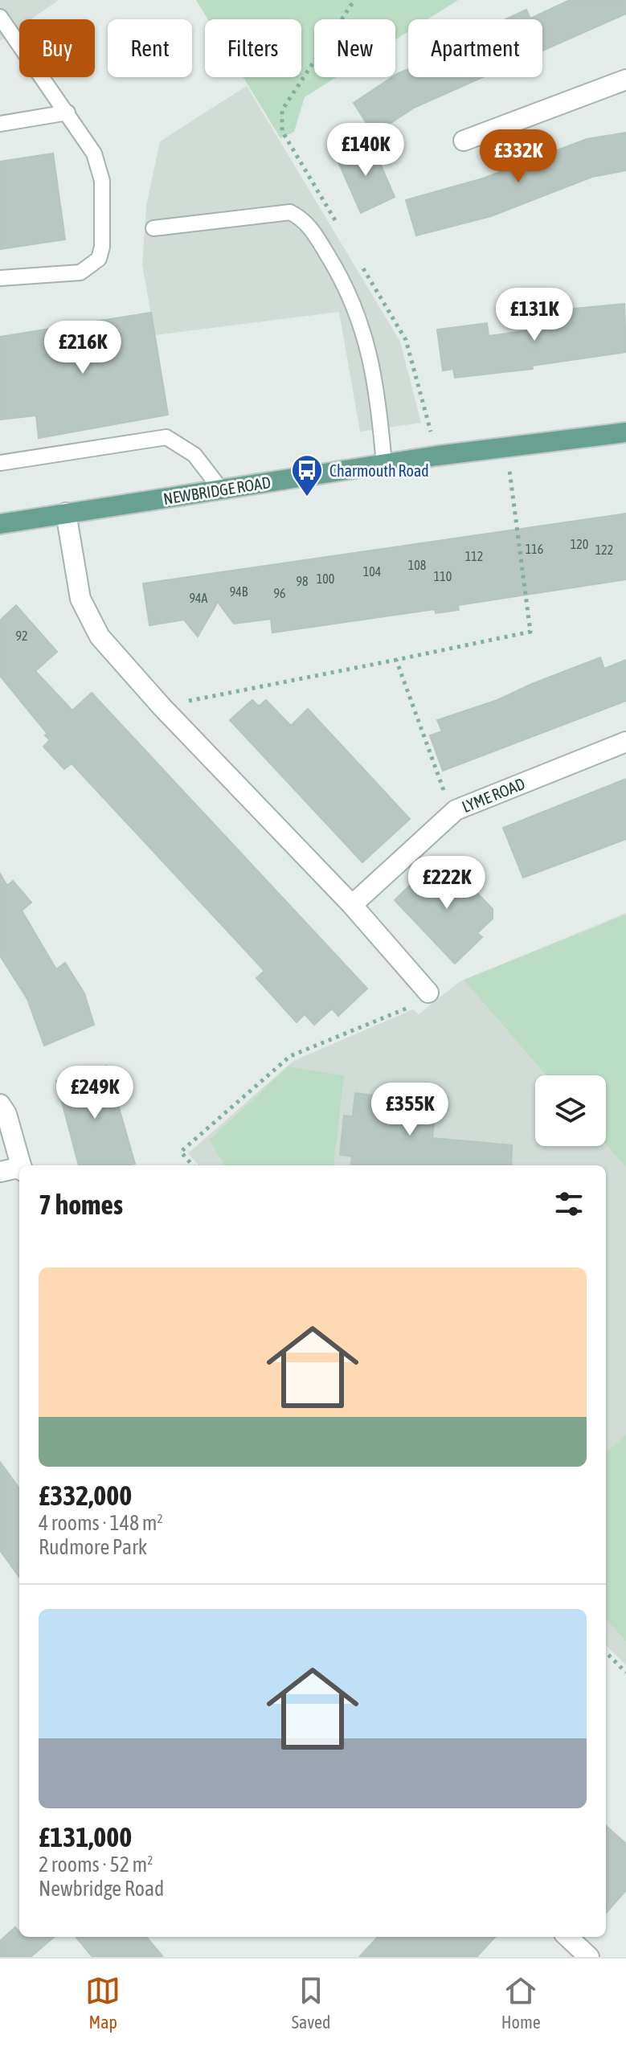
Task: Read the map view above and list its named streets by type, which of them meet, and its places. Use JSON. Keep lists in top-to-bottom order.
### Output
{
  "streets": {
    "main road": ["NEWBRIDGE ROAD"],
    "street": ["LYME ROAD"]
  },
  "places": {
    "bus stop": ["Charmouth Road"]
  },
  "house_numbers": [
    "120",
    "116",
    "122",
    "112",
    "108",
    "104",
    "110",
    "100",
    "98",
    "94B",
    "96",
    "94A",
    "92"
  ],
  "page": {
    "chip": [
      "Buy",
      "Rent",
      "Filters",
      "New",
      "Apartment"
    ],
    "price": [
      "£140K",
      "£332K",
      "£131K",
      "£216K",
      "£222K",
      "£249K",
      "£355K"
    ],
    "heading": "7 homes",
    "list": [
      {
        "name": "£332,000",
        "note": "4 rooms · 148 m² · Rudmore Park"
      },
      {
        "name": "£131,000",
        "note": "2 rooms · 52 m² · Newbridge Road"
      }
    ],
    "tabs": ["Map", "Saved", "Home"]
  }
}
